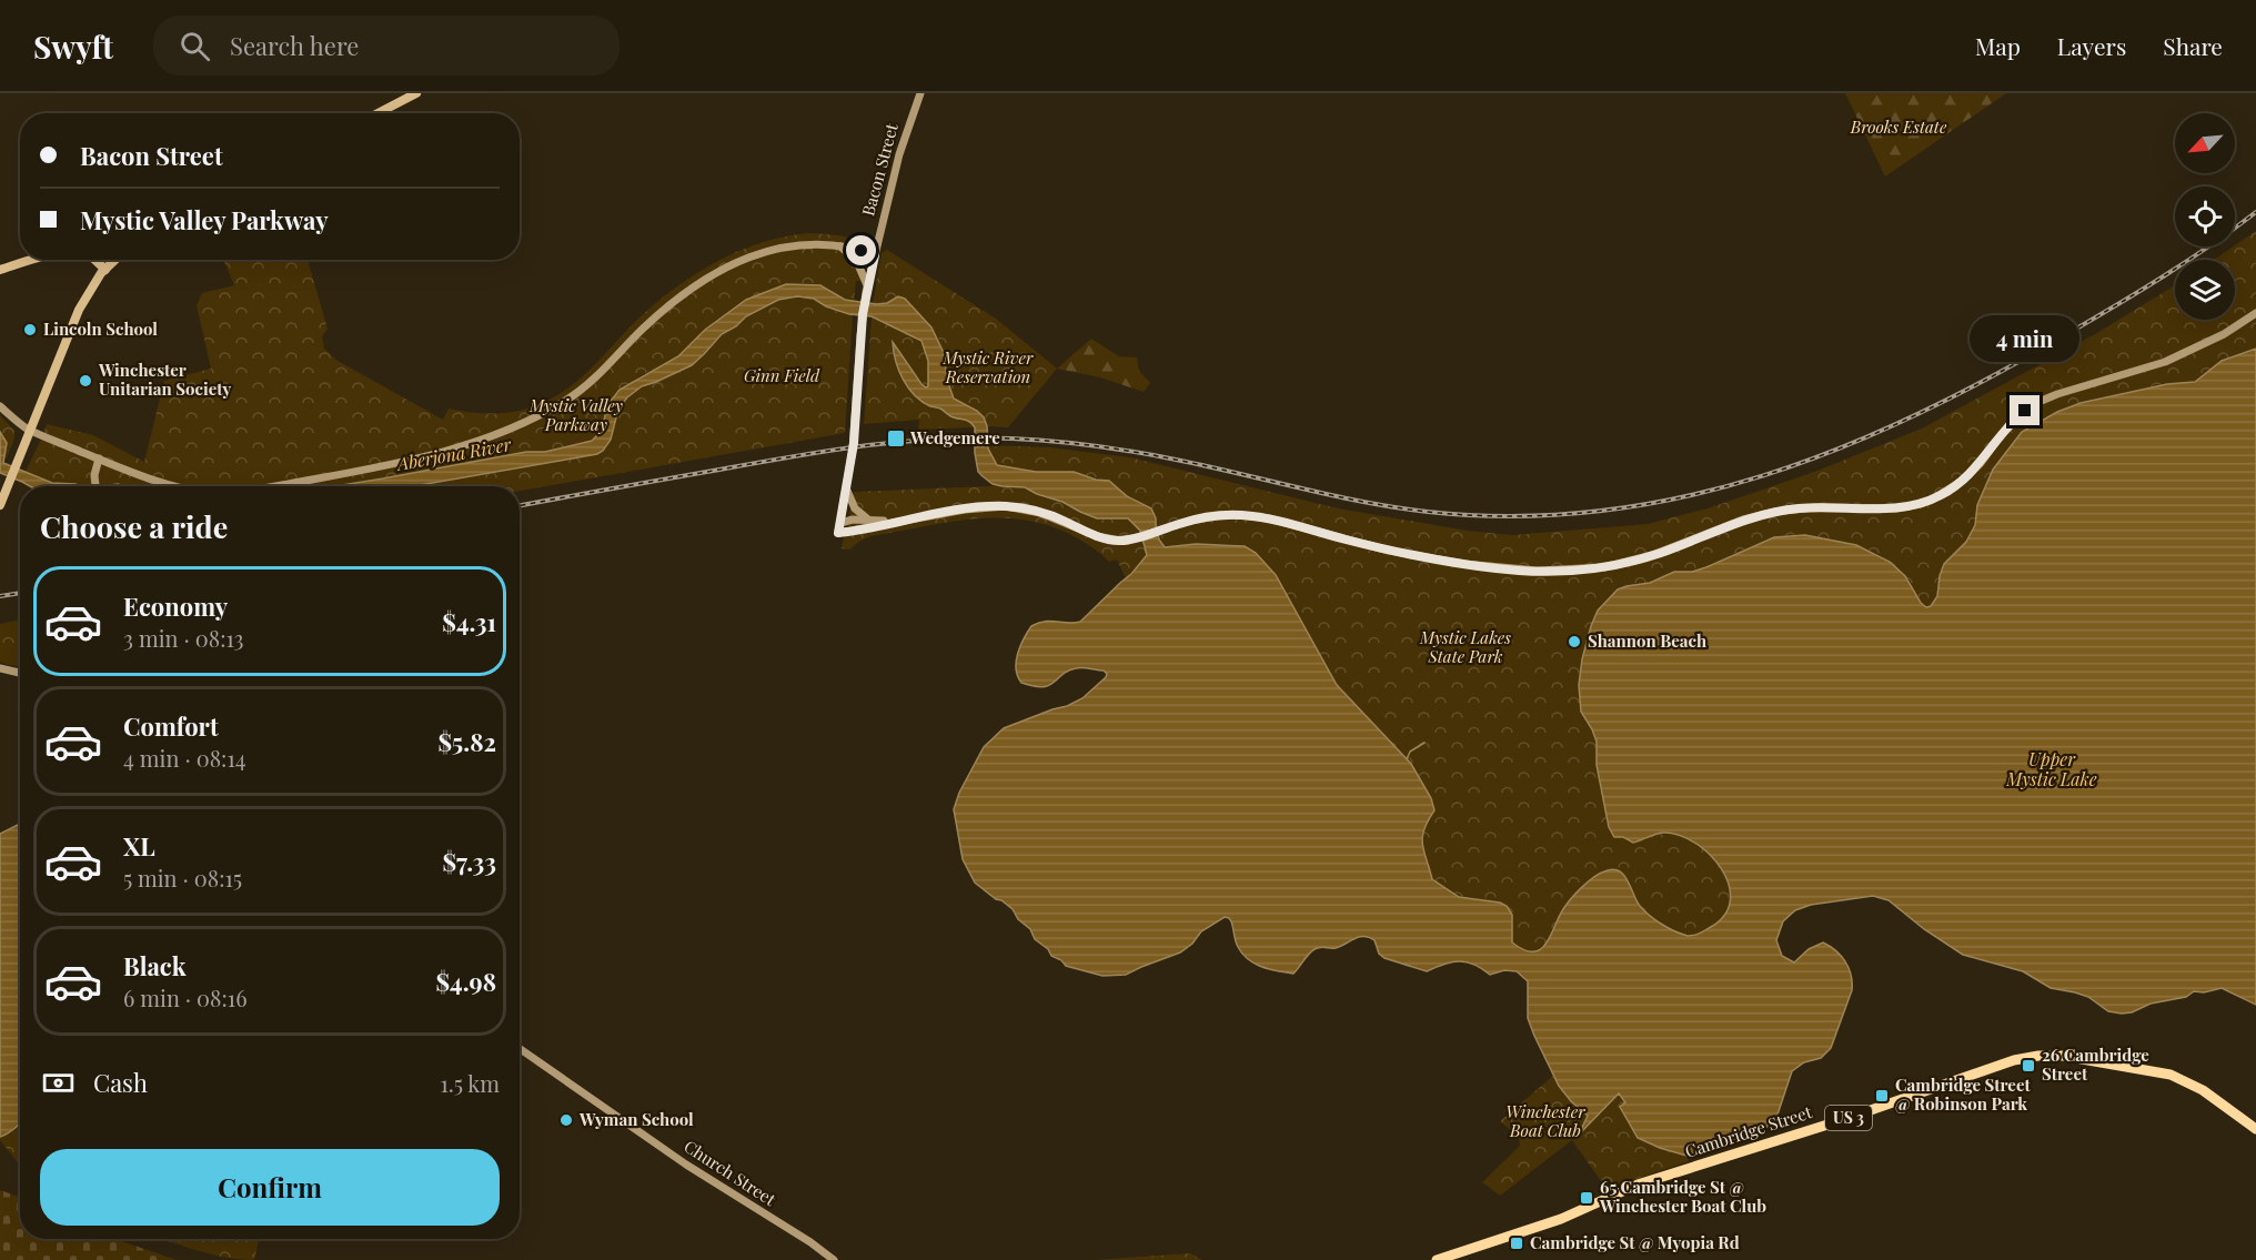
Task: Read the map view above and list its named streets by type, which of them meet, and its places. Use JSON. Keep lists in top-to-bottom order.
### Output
{
  "streets": {
    "highway": ["US 3", "Cambridge Street"],
    "main road": ["Bacon Street", "Church Street"]
  },
  "water": ["Aberjona River", "Upper Mystic Lake"],
  "parks": [
    "Brooks Estate",
    "Mystic River Reservation",
    "Ginn Field",
    "Mystic Valley Parkway",
    "Mystic Lakes State Park",
    "Winchester Boat Club"
  ],
  "places": {
    "other": [
      "Lincoln School",
      "Winchester Unitarian Society",
      "Shannon Beach",
      "Wyman School"
    ],
    "transit": [
      "Wedgemere",
      "26 Cambridge Street",
      "Cambridge Street @ Robinson Park",
      "65 Cambridge St @ Winchester Boat Club",
      "Cambridge St @ Myopia Rd"
    ]
  },
  "north": "bottom left",
  "page": {
    "header": "Swyft",
    "search": "Search here",
    "nav": ["Map", "Layers", "Share"],
    "banner": ["Bacon Street", "Mystic Valley Parkway"],
    "bubble": "4 min",
    "heading": "Choose a ride",
    "list": [
      {
        "name": "Economy",
        "note": "3 min · 08:13",
        "value": "$4.31"
      },
      {
        "name": "Comfort",
        "note": "4 min · 08:14",
        "value": "$5.82"
      },
      {
        "name": "XL",
        "note": "5 min · 08:15",
        "value": "$7.33"
      },
      {
        "name": "Black",
        "note": "6 min · 08:16",
        "value": "$4.98"
      }
    ],
    "pay": ["Cash", "1.5 km"],
    "buttons": "Confirm"
  }
}
